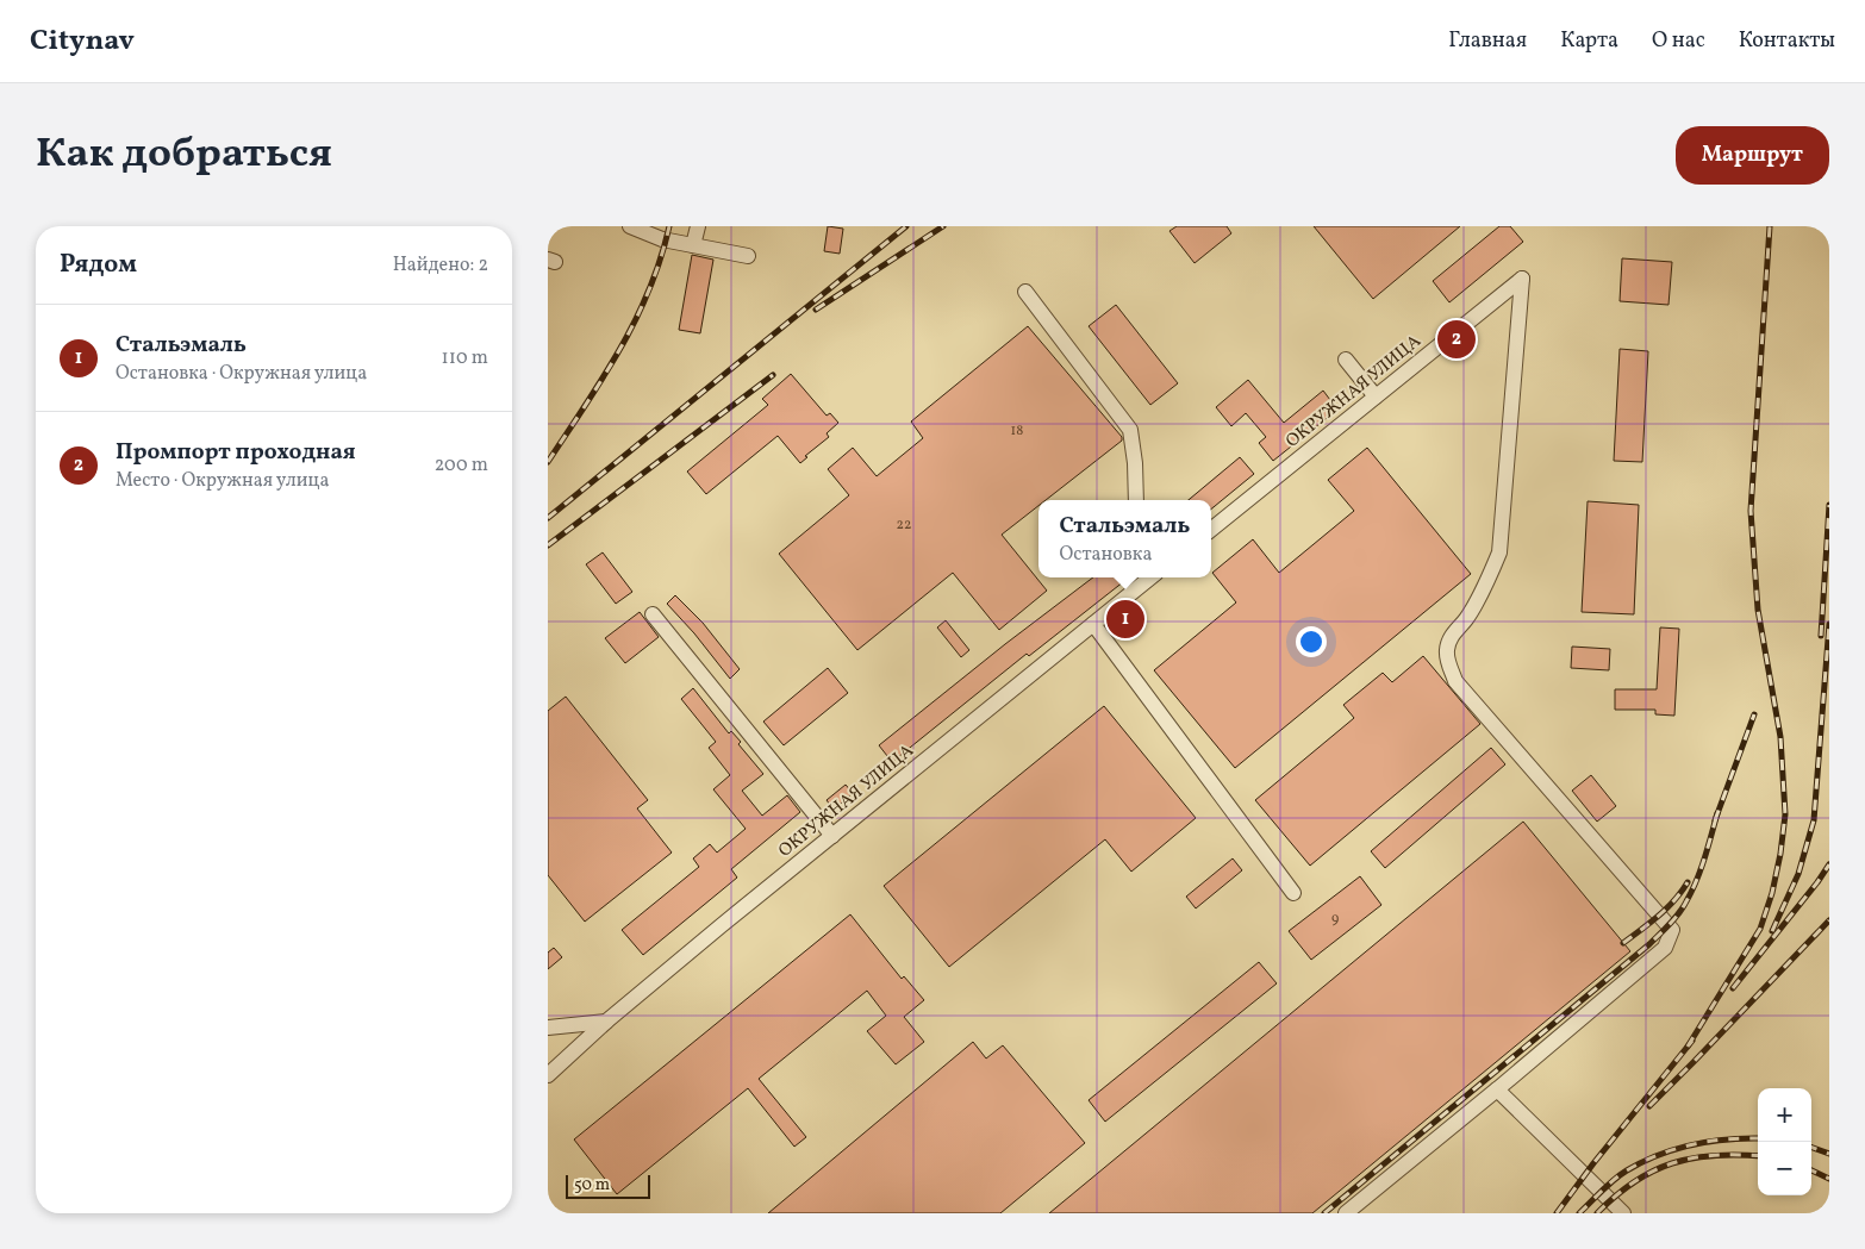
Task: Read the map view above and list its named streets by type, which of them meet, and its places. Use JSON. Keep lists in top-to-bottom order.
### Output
{
  "streets": {
    "street": ["ОКРУЖНАЯ УЛИЦА"]
  },
  "house_numbers": ["18", "22", "9"],
  "scale_bar": "50 m",
  "page": {
    "header": "Citynav",
    "nav": [
      "Главная",
      "Карта",
      "О нас",
      "Контакты"
    ],
    "title": "Как добраться",
    "buttons": "Маршрут",
    "heading": ["Рядом", "Найдено: 2"],
    "list": [
      {
        "mark": "1",
        "name": "Стальэмаль",
        "note": "Остановка · Окружная улица",
        "value": "110 m"
      },
      {
        "mark": "2",
        "name": "Промпорт проходная",
        "note": "Место · Окружная улица",
        "value": "200 m"
      }
    ],
    "pins": ["2", "1"],
    "popup": ["Стальэмаль", "Остановка"],
    "map_buttons": ["+", "−"],
    "scale": "50 m"
  }
}
